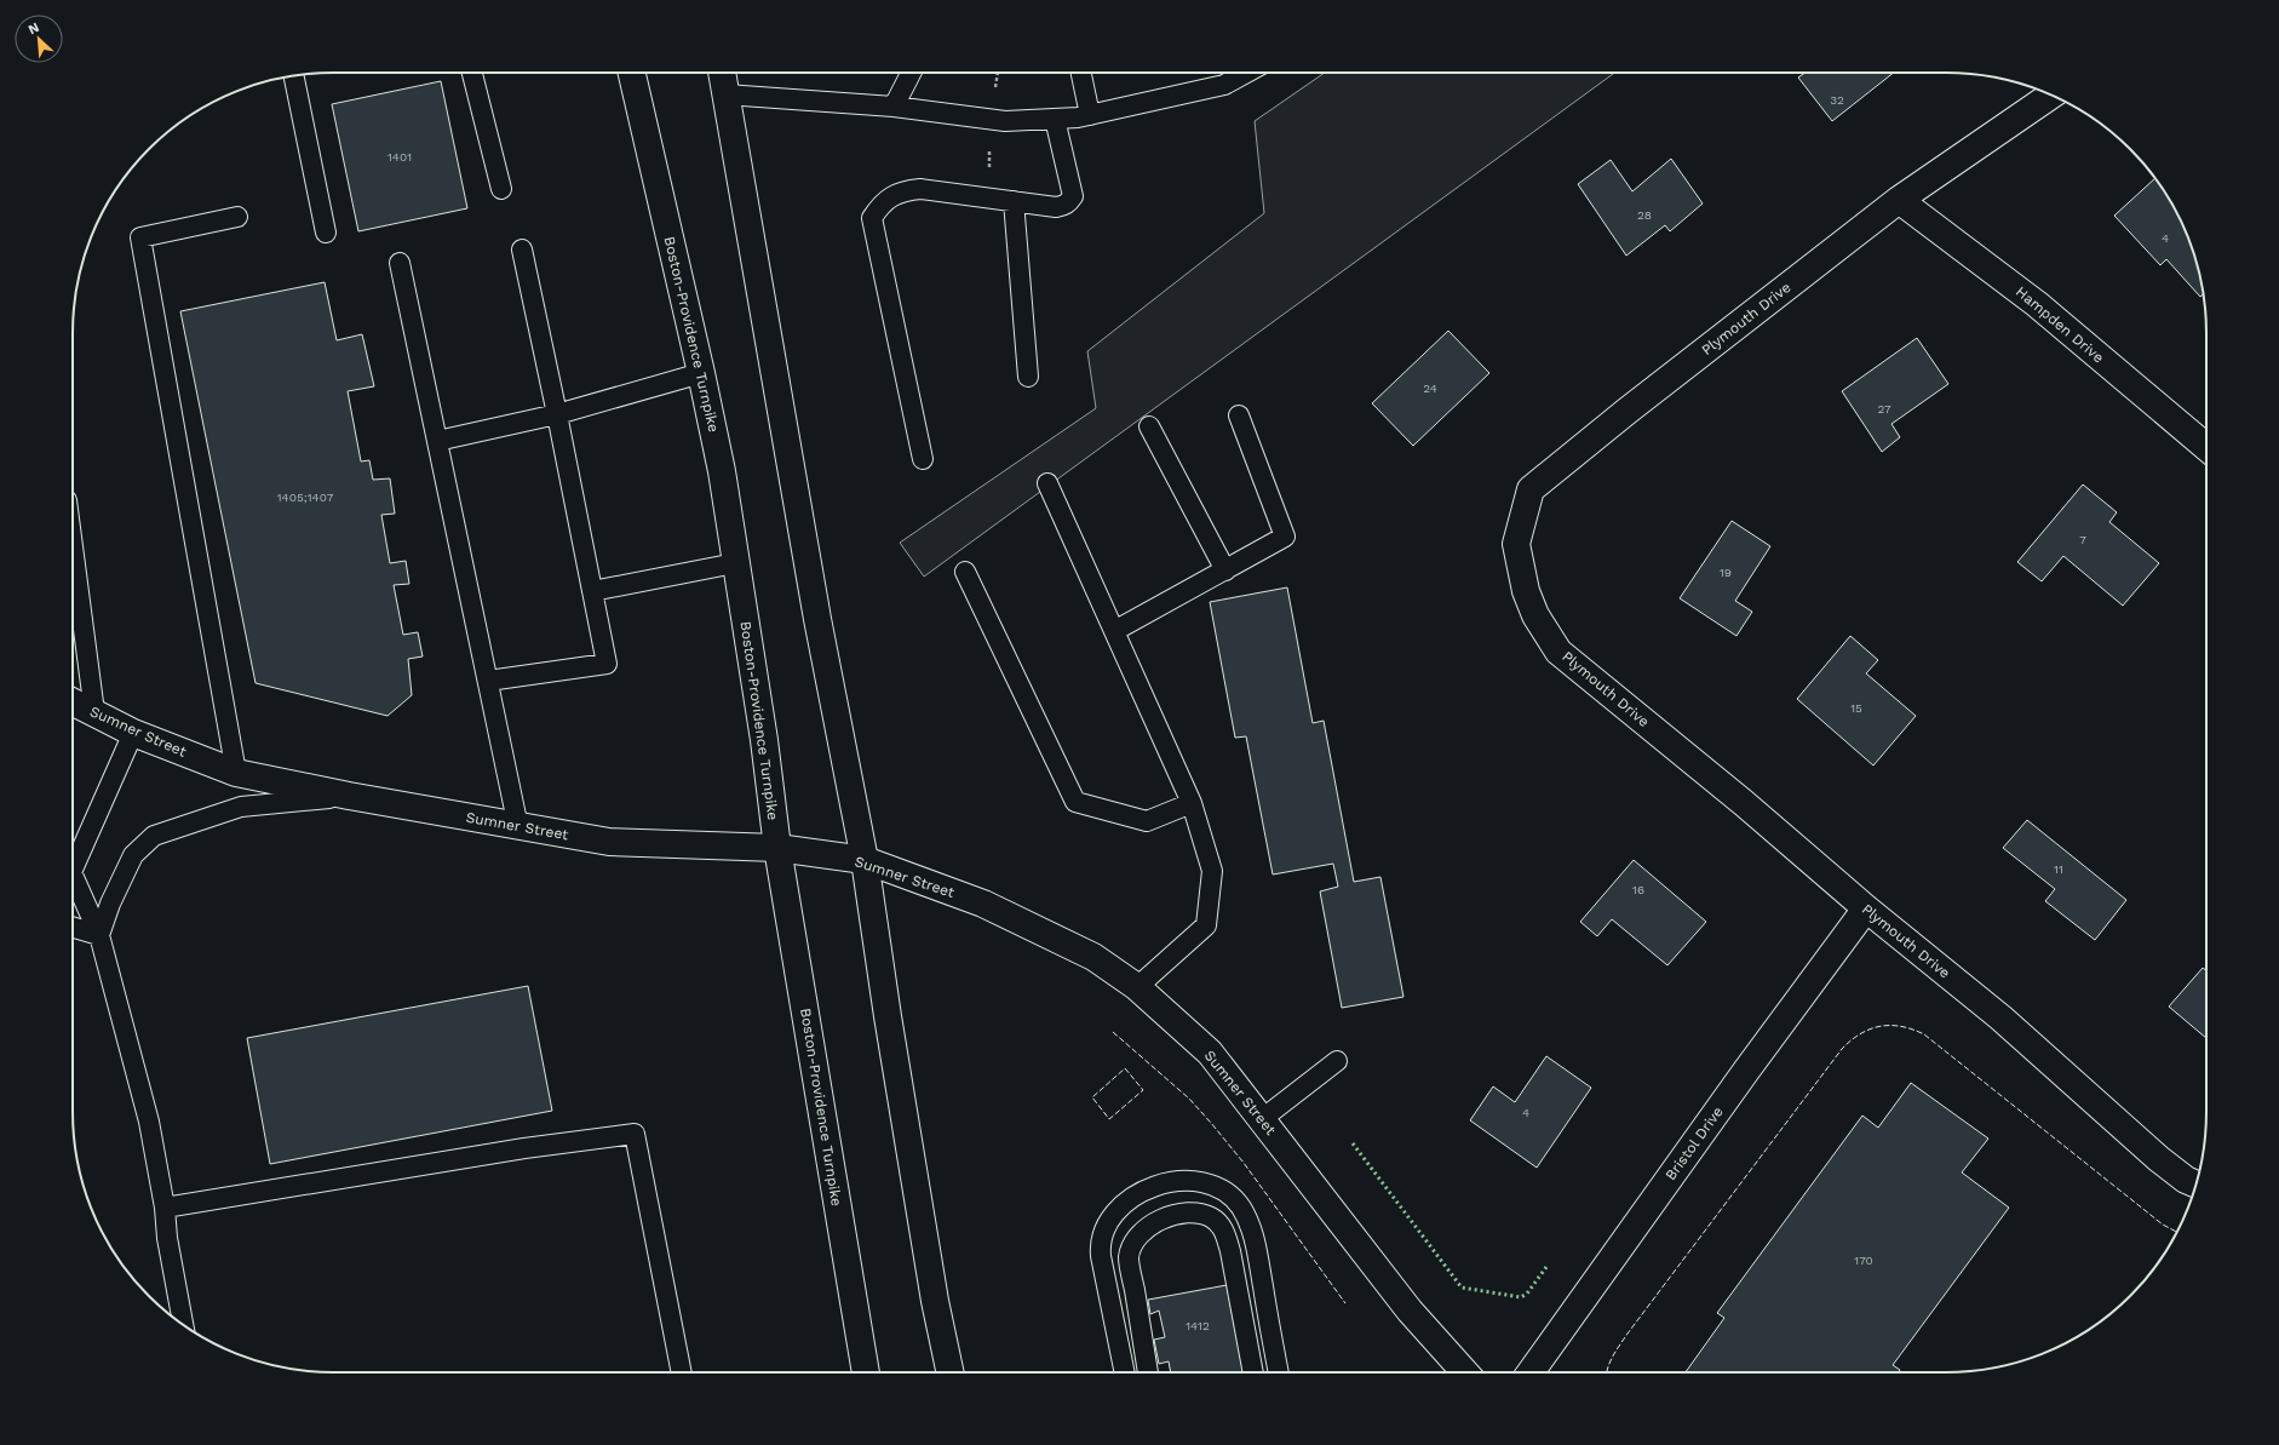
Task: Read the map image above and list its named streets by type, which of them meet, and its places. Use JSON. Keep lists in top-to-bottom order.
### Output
{
  "streets": {
    "main road": [
      "Plymouth Drive",
      "Hampden Drive",
      "Boston-Providence Turnpike",
      "Sumner Street",
      "Bristol Drive"
    ]
  },
  "crossings": [
    ["Plymouth Drive", "Hampden Drive"],
    ["Plymouth Drive", "Bristol Drive"],
    ["Boston-Providence Turnpike", "Sumner Street"]
  ],
  "house_numbers": [
    "32",
    "1401",
    "28",
    "4",
    "24",
    "27",
    "1405;1407",
    "7",
    "19",
    "15",
    "11",
    "16",
    "4",
    "170",
    "1412"
  ],
  "north": "top left"
}
